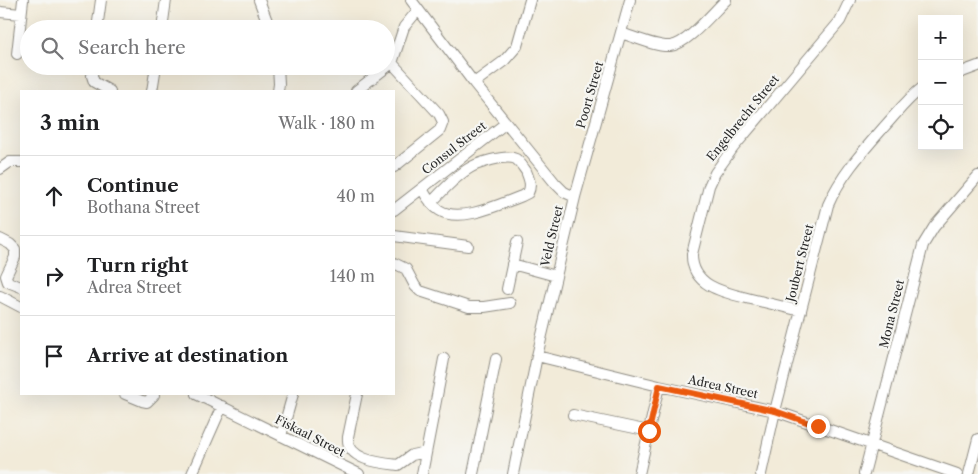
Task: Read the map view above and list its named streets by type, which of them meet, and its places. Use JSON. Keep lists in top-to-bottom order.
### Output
{
  "streets": {
    "street": [
      "Poort Street",
      "Engelbrecht Street",
      "Consul Street",
      "Veld Street",
      "Joubert Street",
      "Mona Street",
      "Adrea Street",
      "Fiskaal Street"
    ]
  },
  "crossings": [
    ["Poort Street", "Veld Street"],
    ["Engelbrecht Street", "Joubert Street"],
    ["Consul Street", "Veld Street"],
    ["Veld Street", "Adrea Street"],
    ["Joubert Street", "Adrea Street"],
    ["Mona Street", "Adrea Street"]
  ],
  "page": {
    "map_buttons": ["+", "−"],
    "search": "Search here",
    "heading": ["3 min", "Walk · 180 m"],
    "list": [
      ["Continue", "Bothana Street", "40 m"],
      ["Turn right", "Adrea Street", "140 m"],
      "Arrive at destination"
    ]
  }
}
